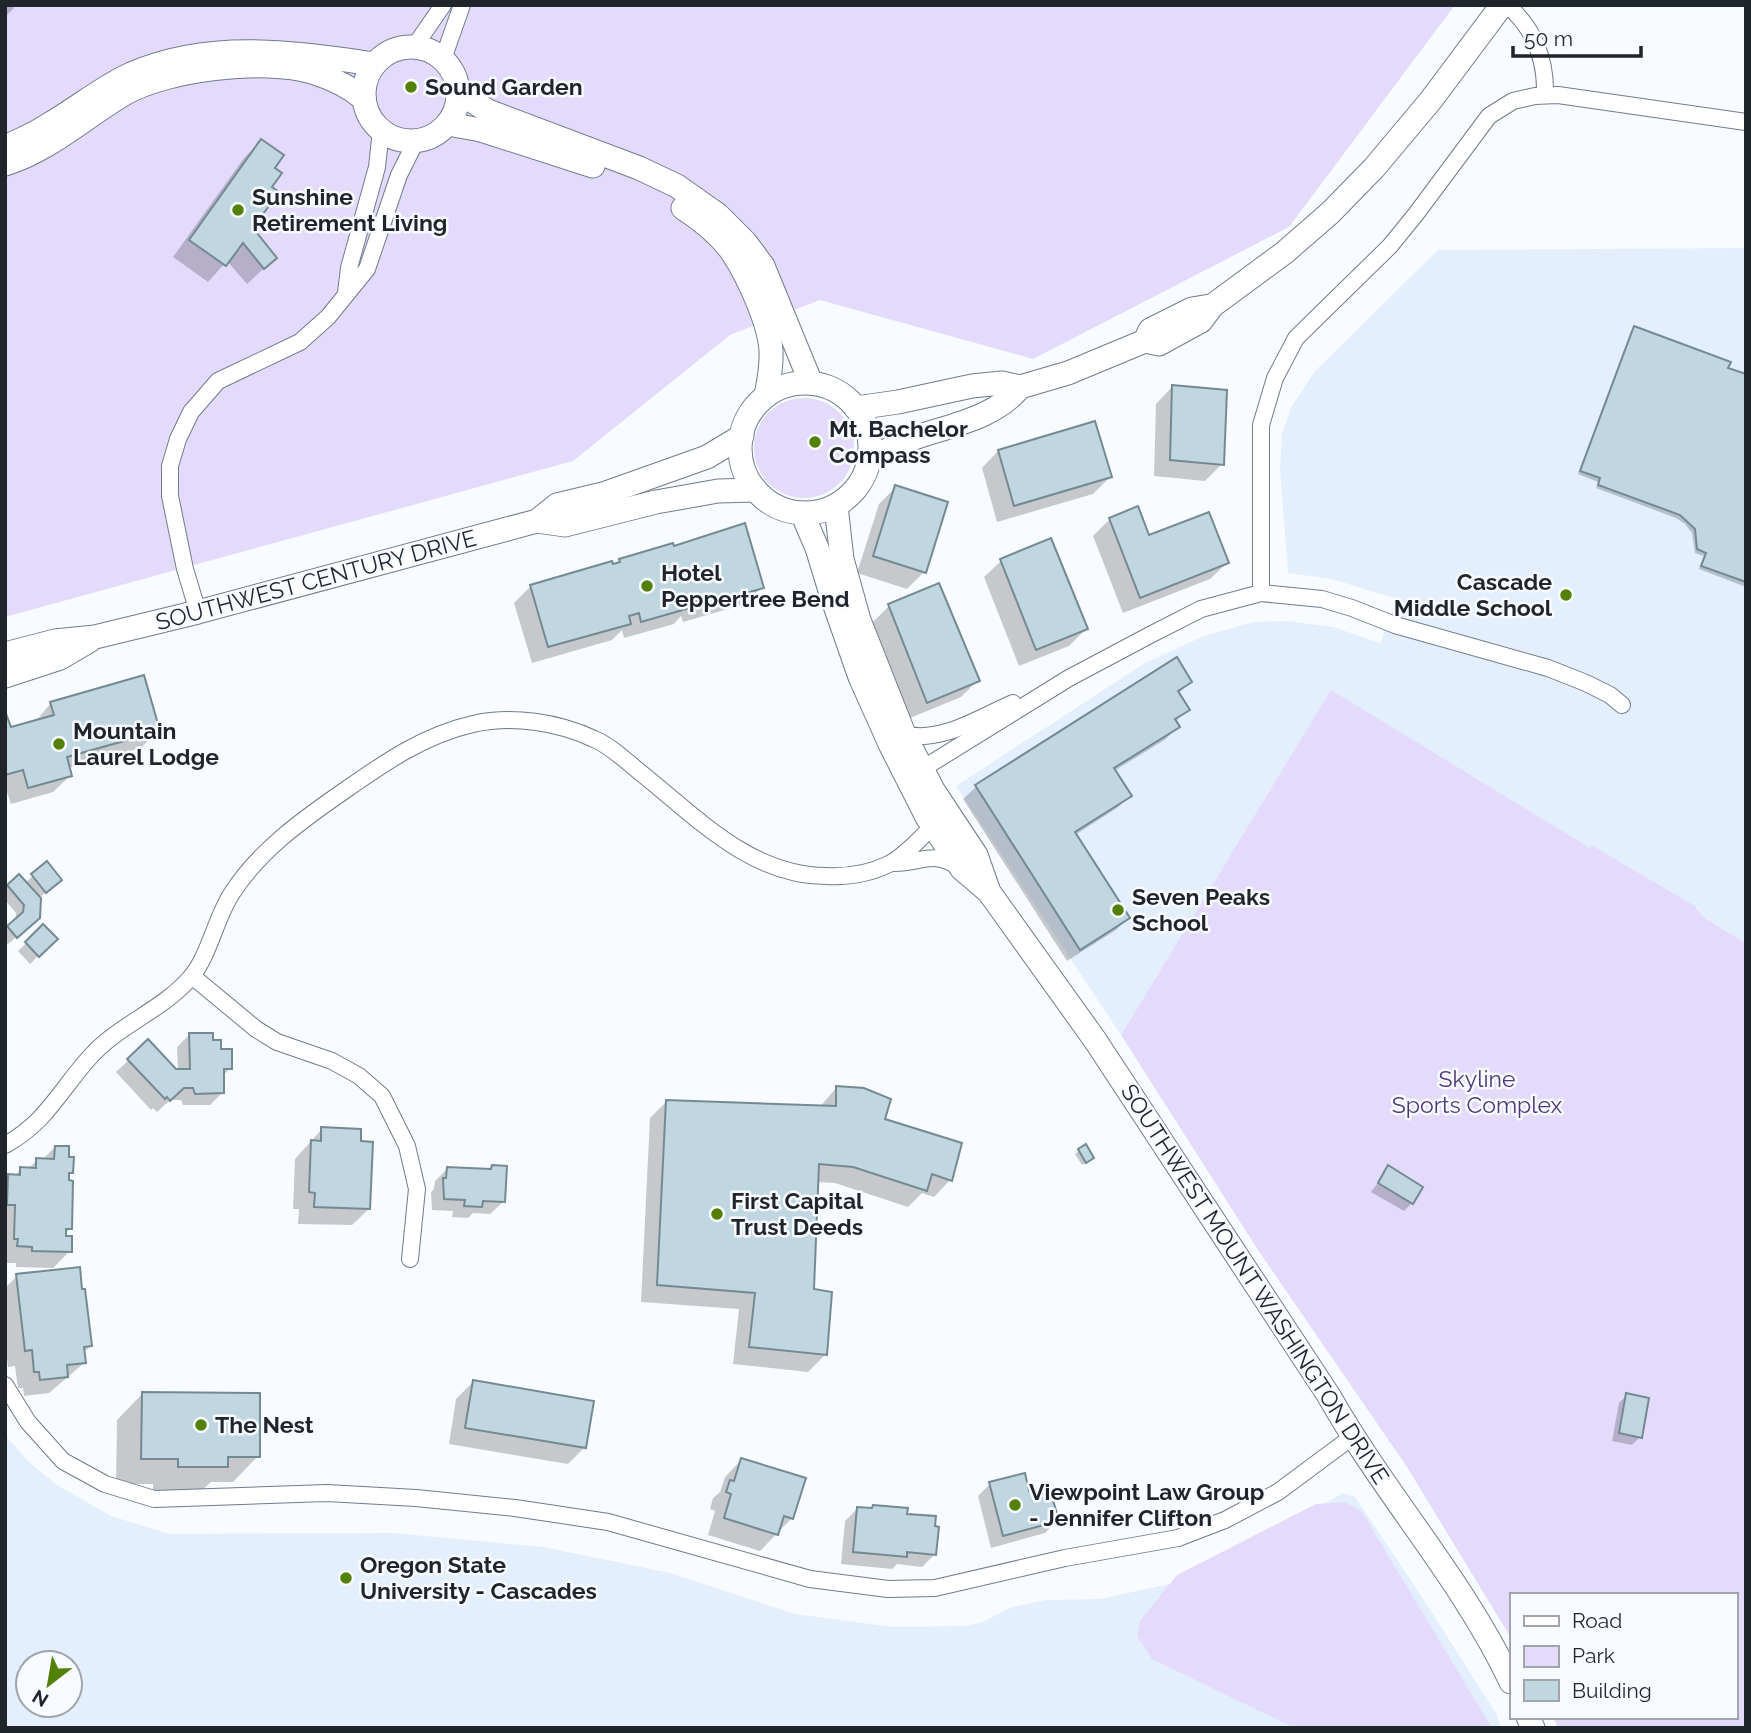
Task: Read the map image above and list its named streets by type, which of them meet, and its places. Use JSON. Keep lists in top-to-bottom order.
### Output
{
  "streets": {
    "main road": ["SOUTHWEST CENTURY DRIVE", "SOUTHWEST MOUNT WASHINGTON DRIVE"]
  },
  "crossings": [
    ["SOUTHWEST CENTURY DRIVE", "SOUTHWEST MOUNT WASHINGTON DRIVE"]
  ],
  "parks": ["Skyline Sports Complex"],
  "places": [
    "Sound Garden",
    "Sunshine Retirement Living",
    "Mt. Bachelor Compass",
    "Hotel Peppertree Bend",
    "Cascade Middle School",
    "Mountain Laurel Lodge",
    "Seven Peaks School",
    "First Capital Trust Deeds",
    "The Nest",
    "Viewpoint Law Group - Jennifer Clifton",
    "Oregon State University - Cascades"
  ],
  "legend": ["Road", "Park", "Building"],
  "scale_bar": "50 m",
  "north": "bottom left"
}
